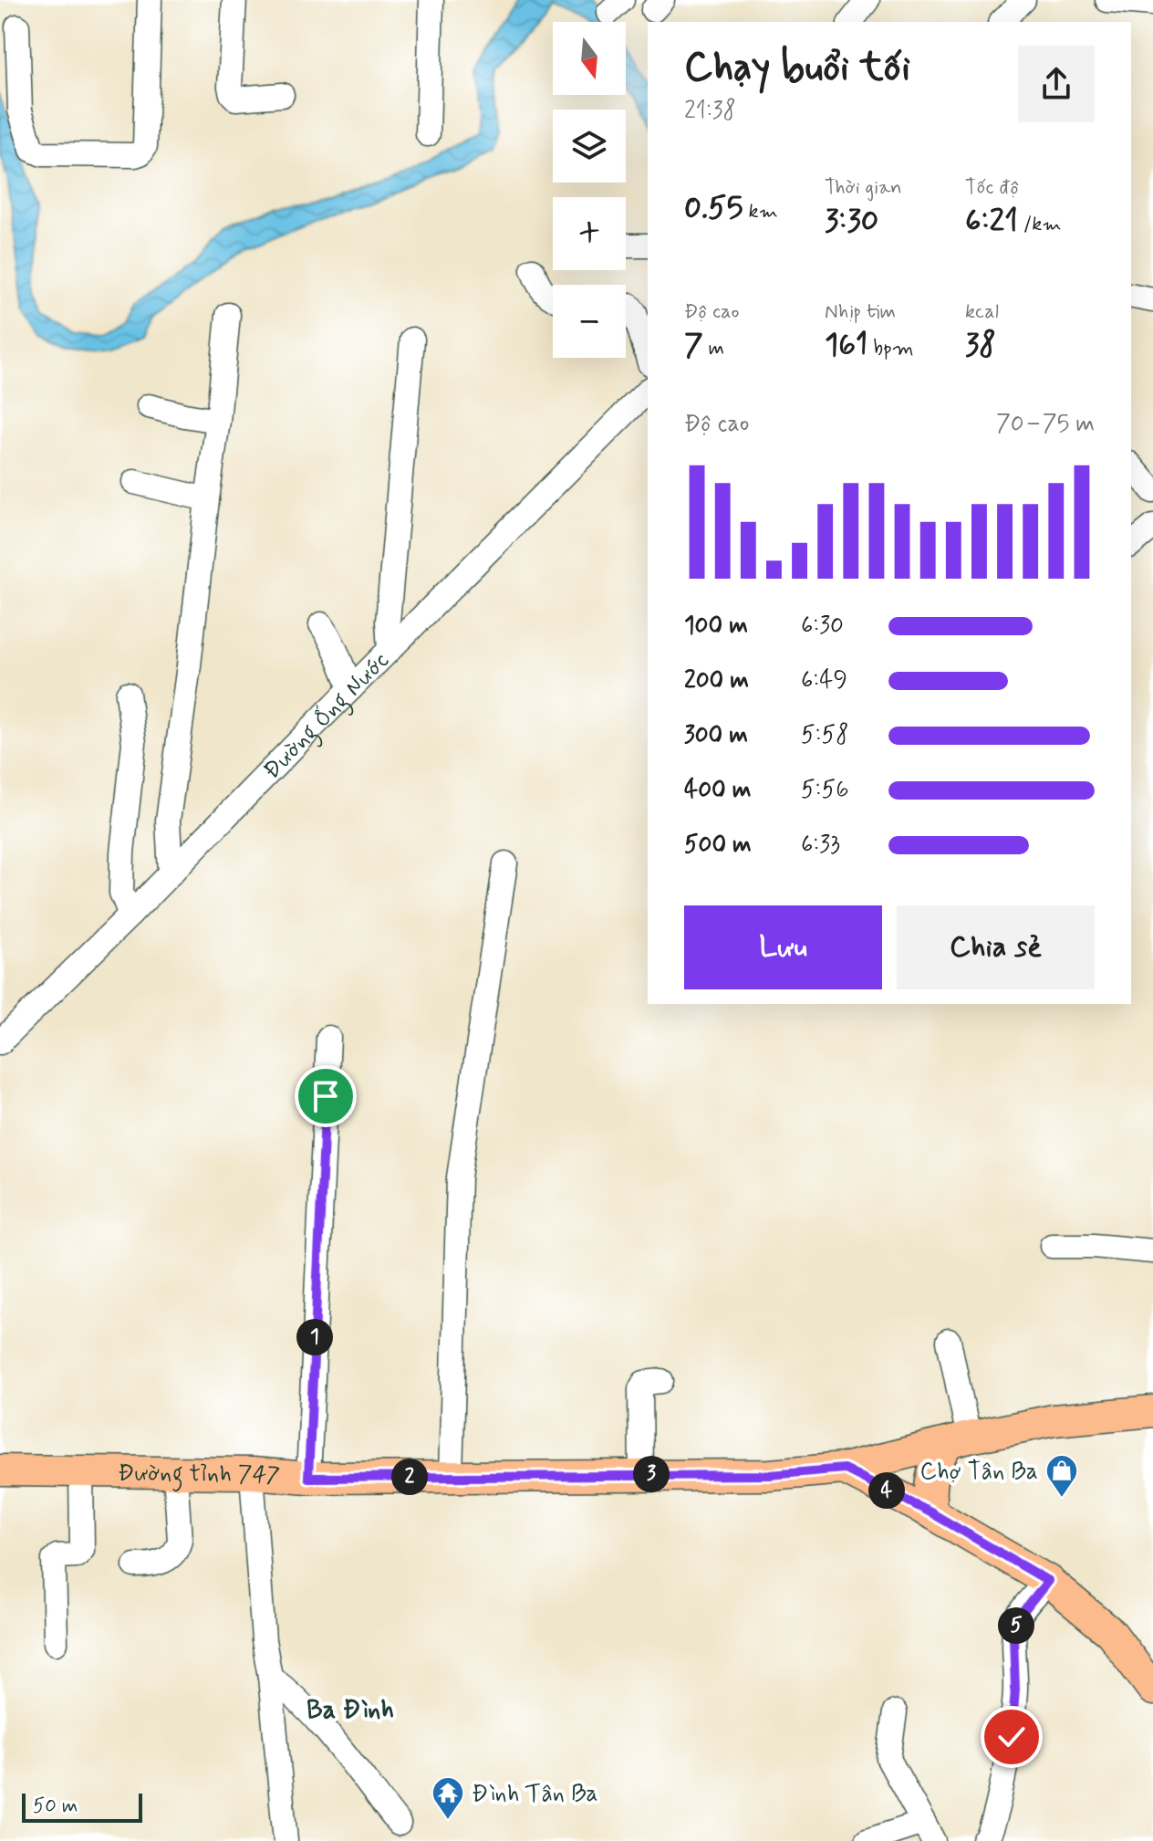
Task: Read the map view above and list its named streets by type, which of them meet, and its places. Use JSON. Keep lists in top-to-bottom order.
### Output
{
  "streets": {
    "main road": ["Đường tỉnh 747"],
    "street": ["Đường Ống Nước"]
  },
  "districts": ["Ba Đình"],
  "places": {
    "shop": ["Chợ Tân Ba"],
    "temple": ["Đình Tân Ba"]
  },
  "scale_bar": "50 m",
  "north": "bottom",
  "page": {
    "map_buttons": ["+", "−"],
    "heading": ["Chạy buổi tối", "21:38"],
    "stats": [
      ["0.55 km"],
      ["Thời gian", "3:30"],
      ["Tốc độ", "6:21 /km"],
      ["Độ cao", "7 m"],
      ["Nhịp tim", "161 bpm"],
      ["kcal", "38"]
    ],
    "chart": ["Độ cao", "70–75 m"],
    "list": [
      {
        "name": "100 m",
        "note": "6:30"
      },
      {
        "name": "200 m",
        "note": "6:49"
      },
      {
        "name": "300 m",
        "note": "5:58"
      },
      {
        "name": "400 m",
        "note": "5:56"
      },
      {
        "name": "500 m",
        "note": "6:33"
      }
    ],
    "buttons": ["Lưu", "Chia sẻ"],
    "pins": [
      "1",
      "3",
      "2",
      "4",
      "5"
    ],
    "scale": "50 m"
  }
}
